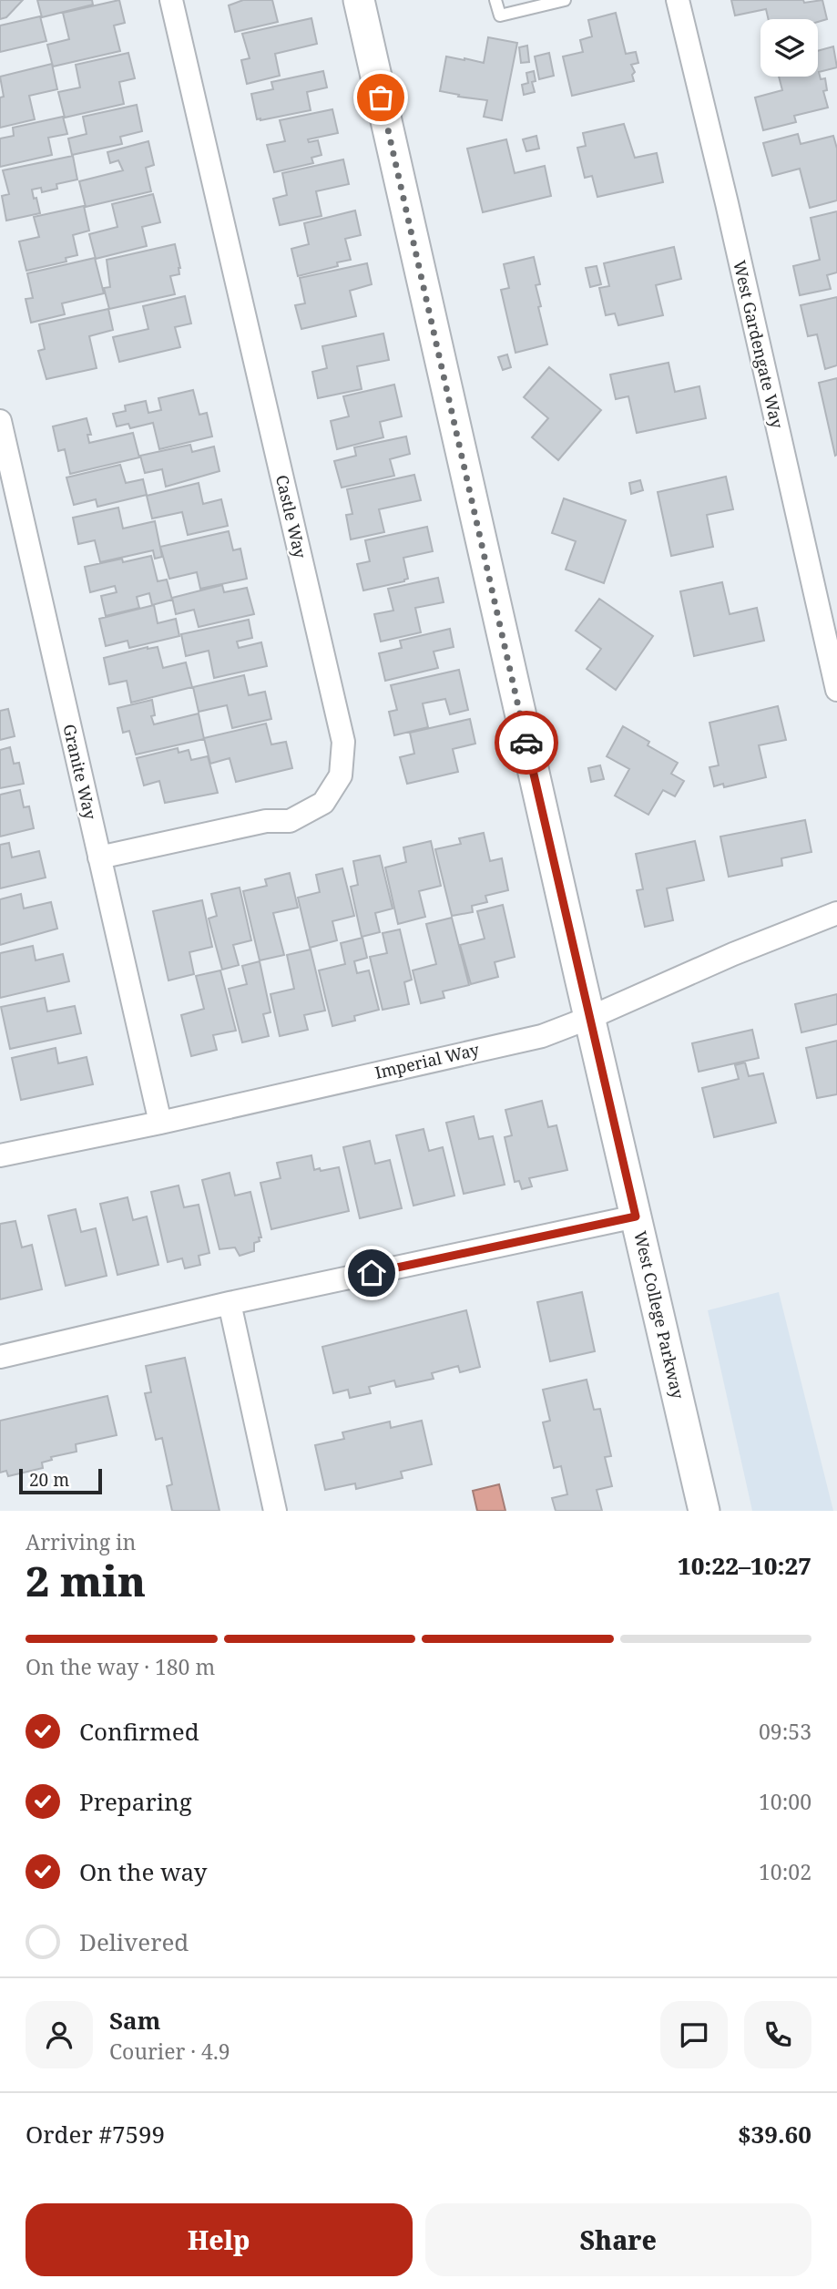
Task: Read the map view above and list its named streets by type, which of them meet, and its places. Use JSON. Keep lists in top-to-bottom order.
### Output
{
  "streets": {
    "main road": ["West College Parkway"],
    "street": [
      "West Gardengate Way",
      "Castle Way",
      "Granite Way",
      "Imperial Way"
    ]
  },
  "crossings": [
    ["Castle Way", "Granite Way"],
    ["Granite Way", "Imperial Way"],
    ["Imperial Way", "West College Parkway"]
  ],
  "scale_bar": "20 m",
  "page": {
    "scale": "20 m",
    "heading": ["2 min", "Arriving in", "10:22–10:27"],
    "panel": [
      "Sam",
      "Courier · 4.9",
      "Order #7599",
      "$39.60"
    ],
    "bar": "On the way · 180 m",
    "list": [
      ["Confirmed", "09:53"],
      ["Preparing", "10:00"],
      ["On the way", "10:02"],
      "Delivered"
    ],
    "buttons": ["Help", "Share"]
  }
}
